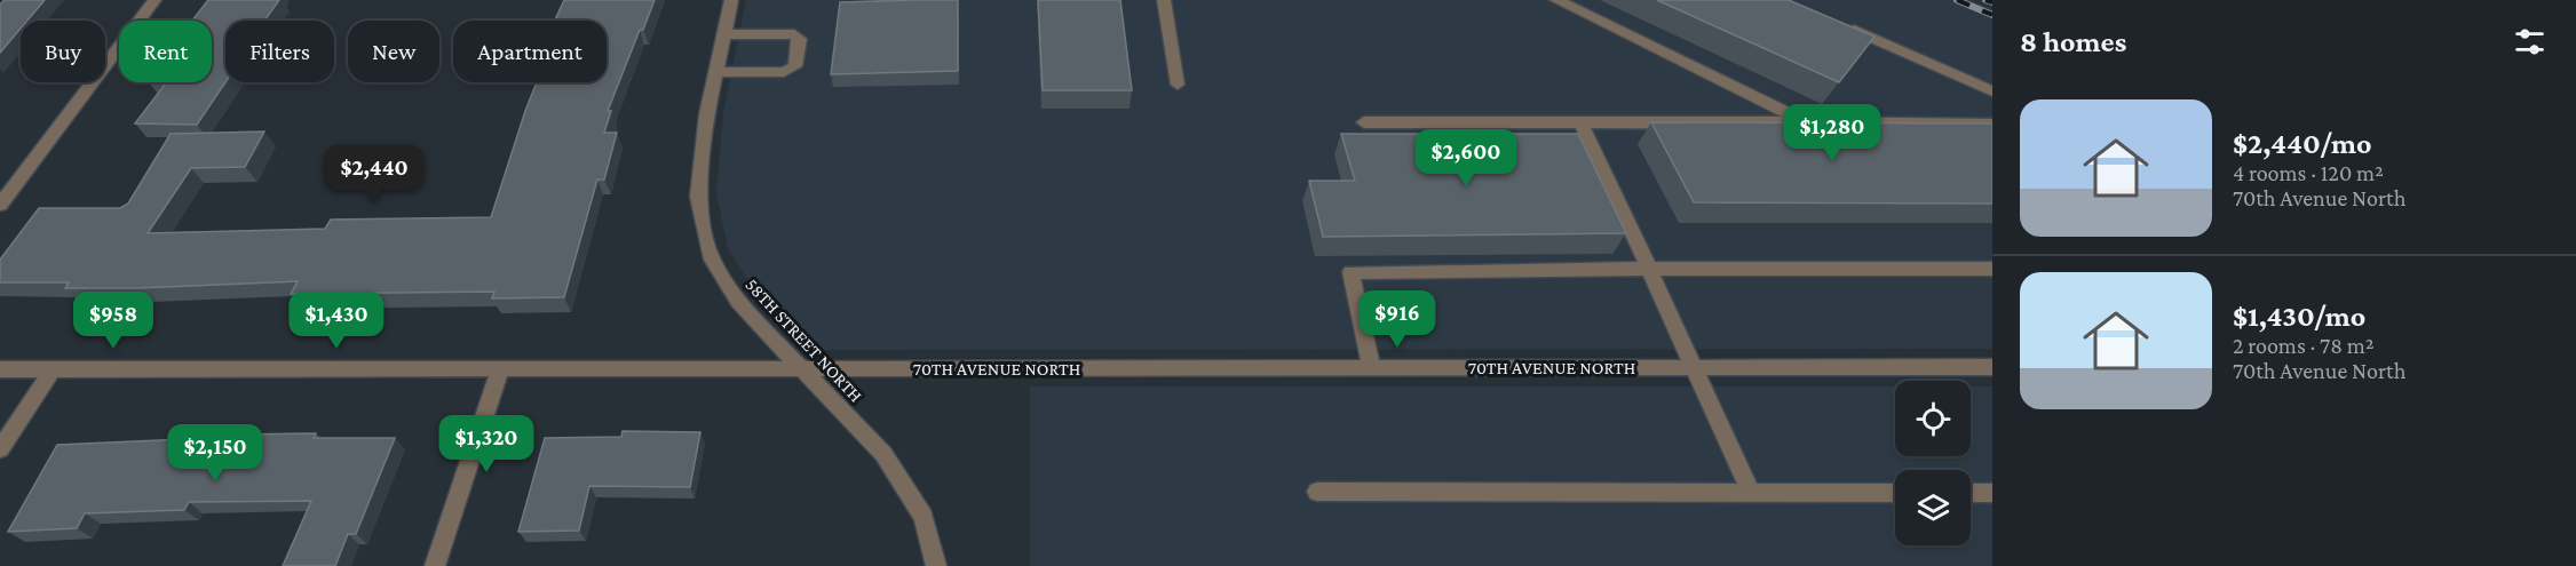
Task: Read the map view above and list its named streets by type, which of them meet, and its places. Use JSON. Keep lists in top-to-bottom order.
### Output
{
  "streets": {
    "street": ["58TH STREET NORTH", "70TH AVENUE NORTH"]
  },
  "crossings": [
    ["58TH STREET NORTH", "70TH AVENUE NORTH"]
  ],
  "page": {
    "heading": "8 homes",
    "chip": [
      "Buy",
      "Rent",
      "Filters",
      "New",
      "Apartment"
    ],
    "list": [
      {
        "name": "$2,440/mo",
        "note": "4 rooms · 120 m² · 70th Avenue North"
      },
      {
        "name": "$1,430/mo",
        "note": "2 rooms · 78 m² · 70th Avenue North"
      }
    ],
    "price": [
      "$1,280",
      "$2,600",
      "$2,440",
      "$916",
      "$958",
      "$1,430",
      "$1,320",
      "$2,150"
    ]
  }
}
